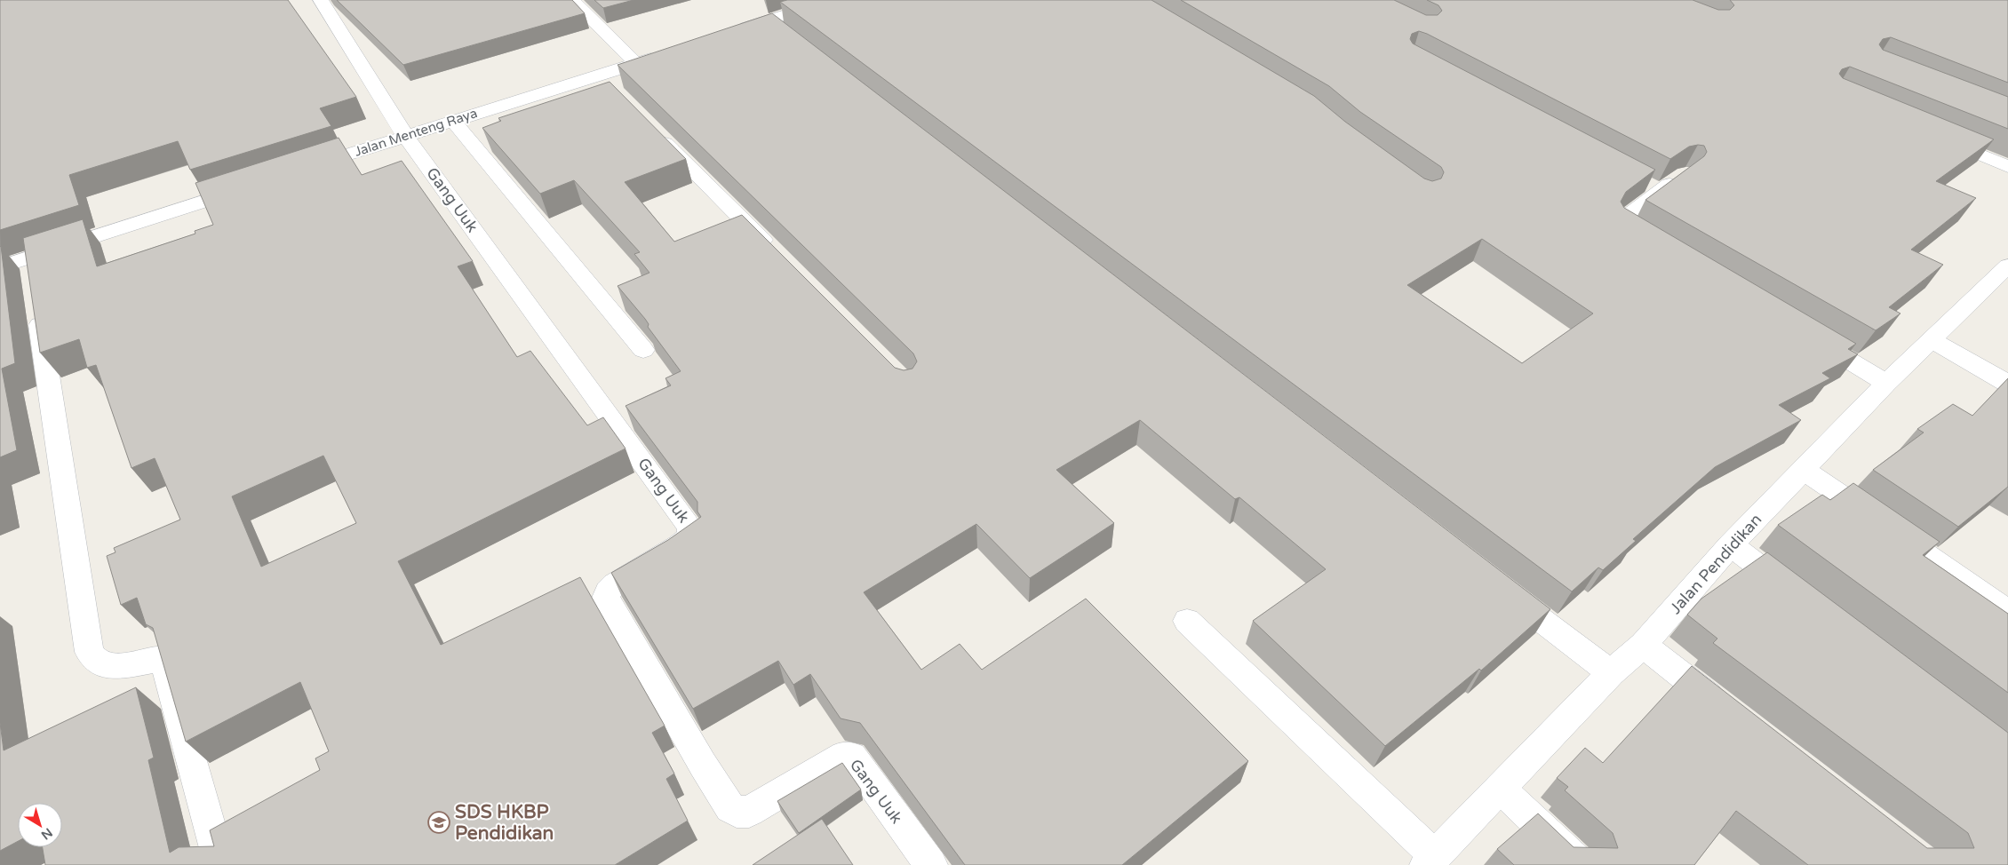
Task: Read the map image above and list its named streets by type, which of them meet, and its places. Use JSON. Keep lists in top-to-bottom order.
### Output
{
  "streets": {
    "street": ["Jalan Menteng Raya", "Gang Uuk", "Jalan Pendidikan"]
  },
  "crossings": [
    ["Jalan Menteng Raya", "Gang Uuk"]
  ],
  "places": {
    "school or university": ["SDS HKBP Pendidikan"]
  },
  "north": "bottom right"
}
